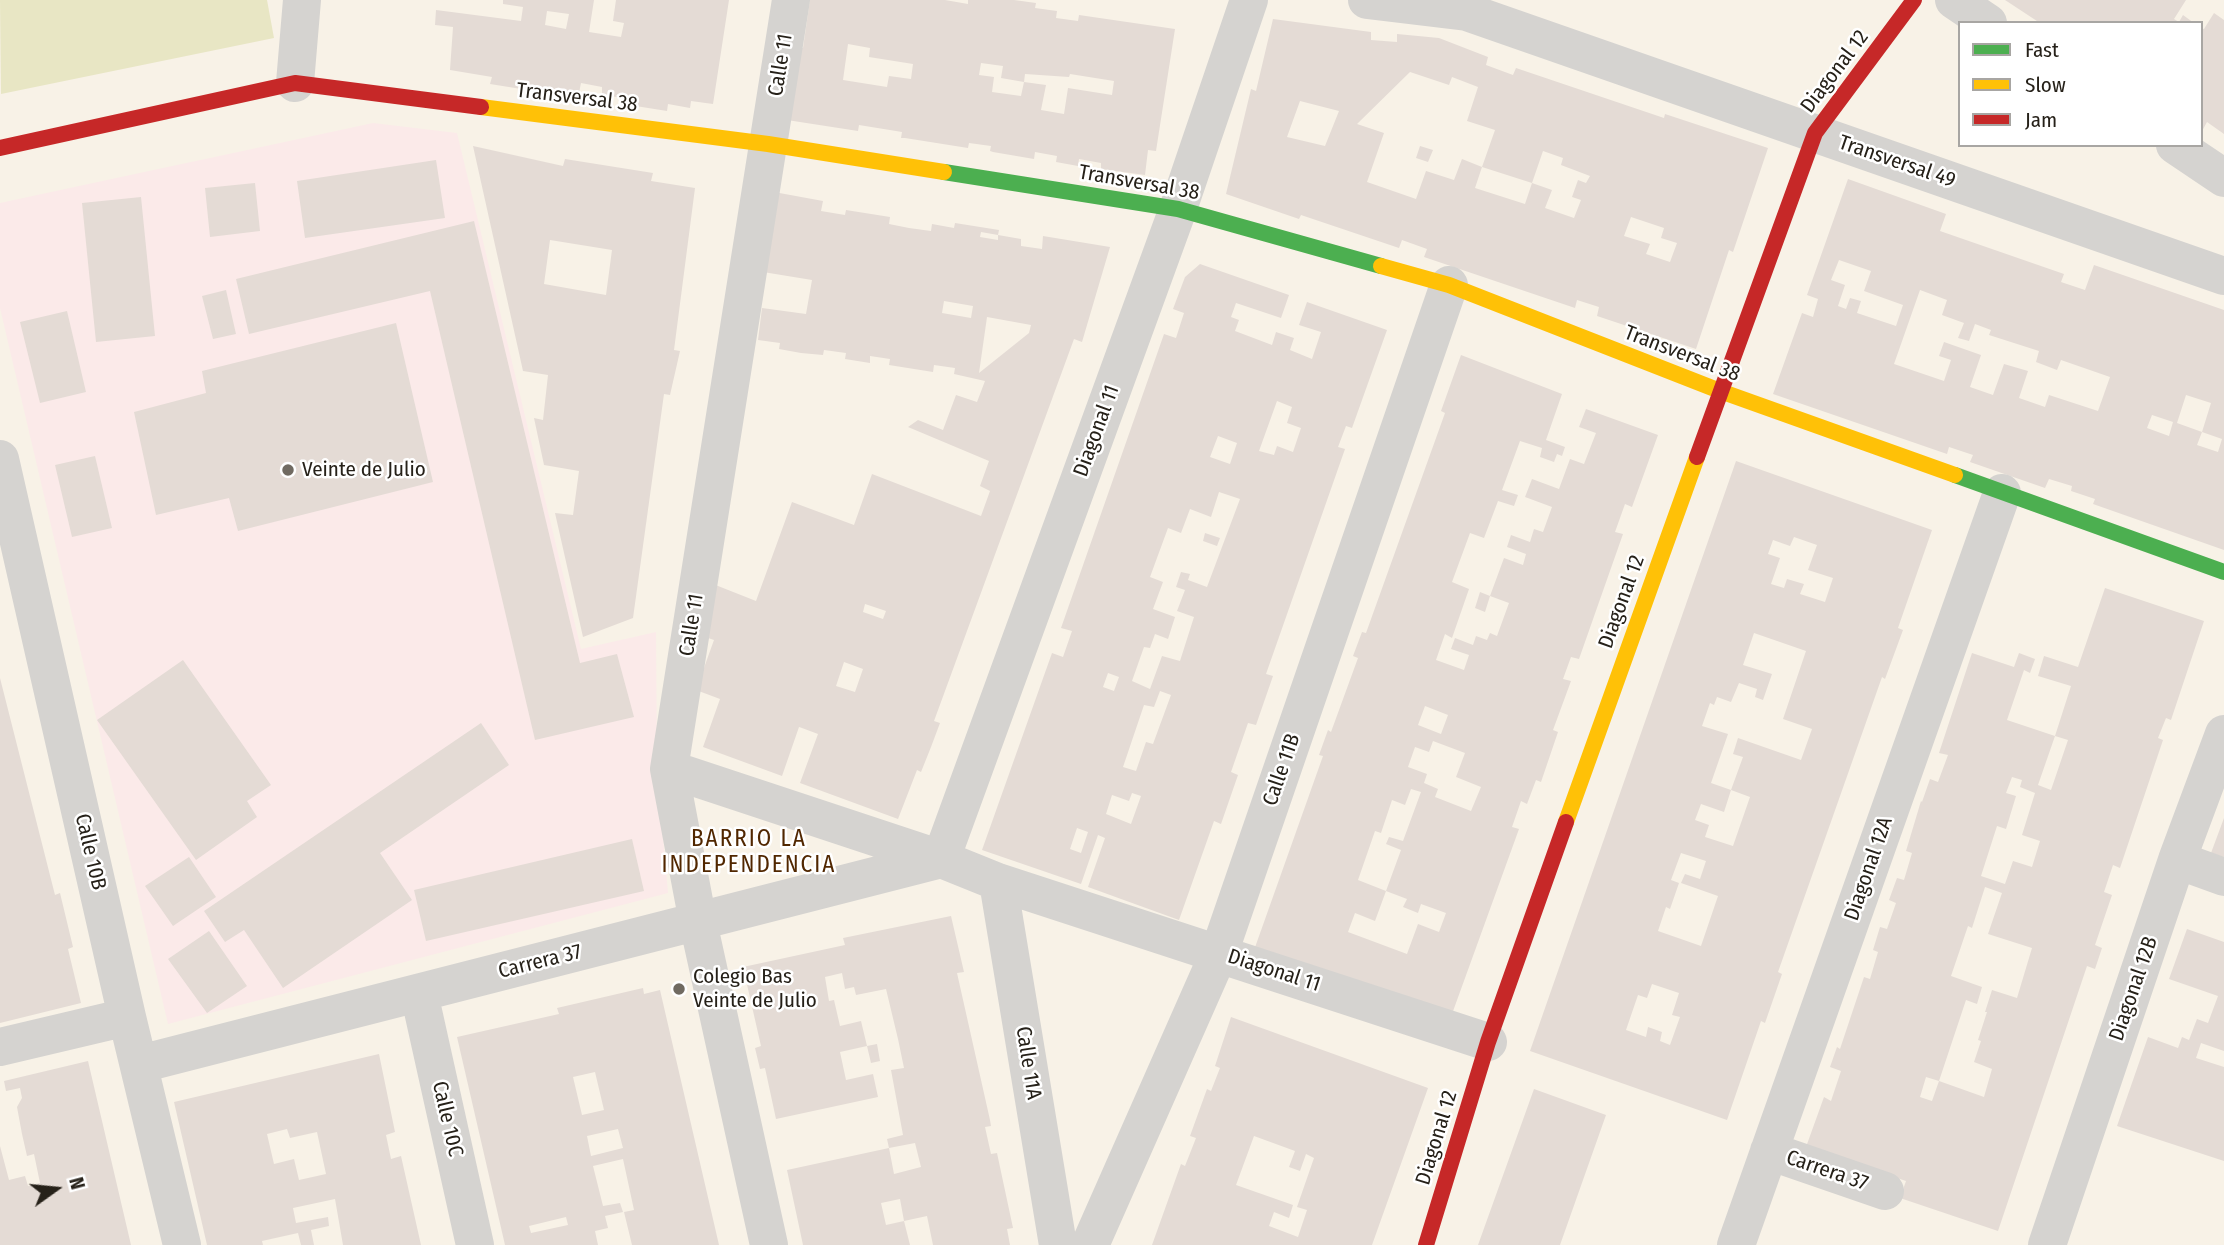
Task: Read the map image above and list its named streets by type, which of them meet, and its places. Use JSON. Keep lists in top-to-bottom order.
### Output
{
  "streets": {
    "street": [
      "Calle 11",
      "Diagonal 12",
      "Transversal 38",
      "Transversal 49",
      "Diagonal 11",
      "Calle 11B",
      "Calle 10B",
      "Diagonal 12A",
      "Carrera 37",
      "Diagonal 12B",
      "Calle 11A",
      "Calle 10C"
    ]
  },
  "crossings": [
    ["Calle 11", "Transversal 38"],
    ["Calle 11", "Diagonal 11"],
    ["Calle 11", "Carrera 37"],
    ["Diagonal 12", "Transversal 38"],
    ["Diagonal 12", "Transversal 49"],
    ["Diagonal 12", "Diagonal 11"],
    ["Transversal 38", "Diagonal 11"],
    ["Transversal 38", "Calle 11B"],
    ["Transversal 38", "Diagonal 12A"],
    ["Diagonal 11", "Calle 11B"],
    ["Diagonal 11", "Carrera 37"],
    ["Diagonal 11", "Calle 11A"],
    ["Calle 10B", "Carrera 37"],
    ["Diagonal 12A", "Carrera 37"],
    ["Carrera 37", "Calle 10C"]
  ],
  "districts": ["BARRIO LA INDEPENDENCIA"],
  "places": ["Veinte de Julio", "Colegio Bas Veinte de Julio"],
  "legend": ["Fast", "Slow", "Jam"],
  "north": "right"
}
